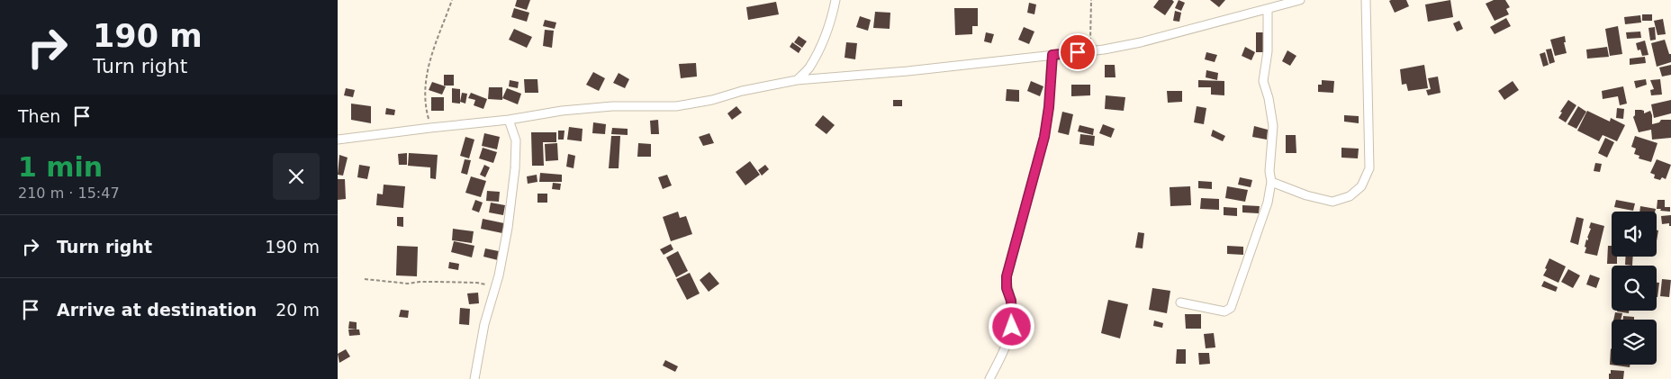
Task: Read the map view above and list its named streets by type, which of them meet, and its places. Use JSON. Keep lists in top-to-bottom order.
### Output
{
  "page": {
    "turn": ["190 m", "Turn right"],
    "then": "Then",
    "heading": ["1 min", "210 m · 15:47"],
    "list": [
      {
        "name": "Turn right",
        "value": "190 m"
      },
      {
        "name": "Arrive at destination",
        "value": "20 m"
      }
    ]
  }
}
